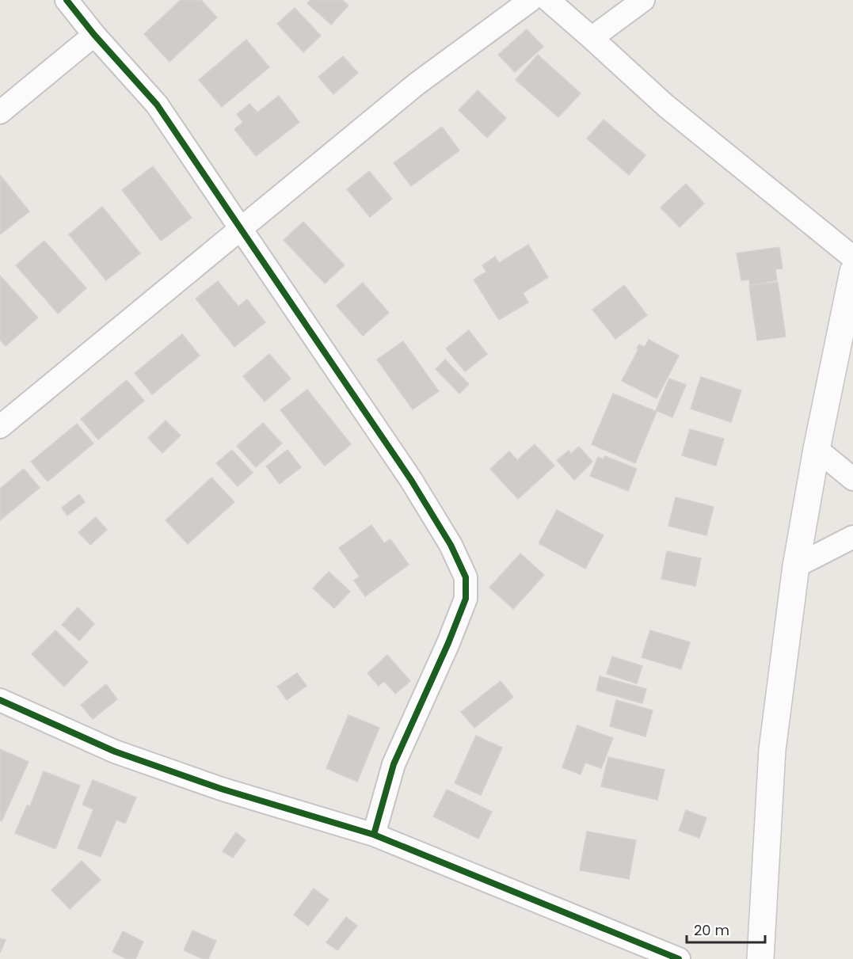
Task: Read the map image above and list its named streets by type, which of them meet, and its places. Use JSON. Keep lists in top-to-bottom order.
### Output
{
  "scale_bar": "20 m"
}
